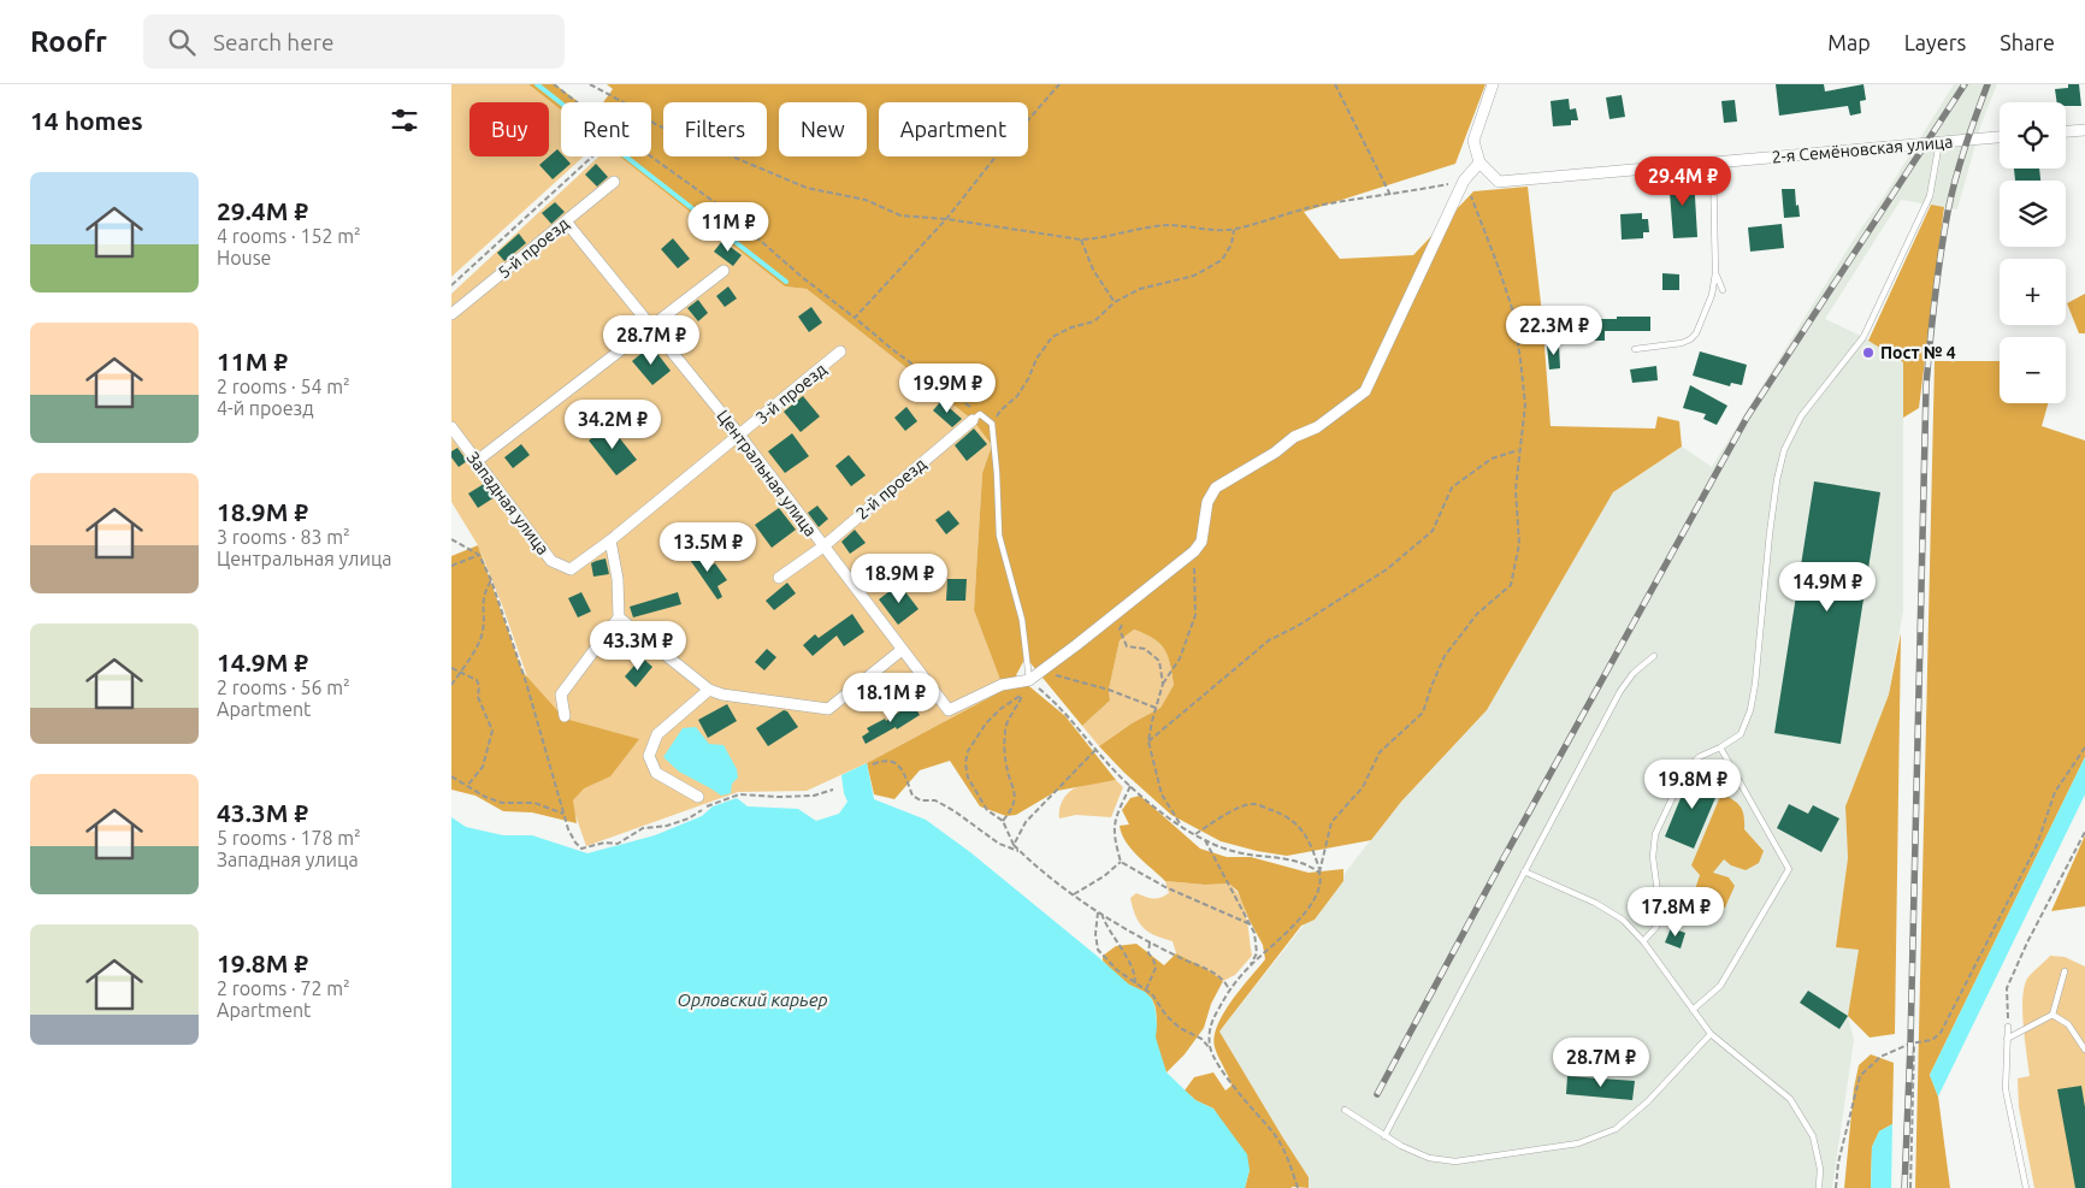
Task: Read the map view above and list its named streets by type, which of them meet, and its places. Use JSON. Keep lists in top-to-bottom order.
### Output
{
  "streets": {
    "street": [
      "2-я Семёновская улица",
      "5-й проезд",
      "3-й проезд",
      "Центральная улица",
      "2-й проезд",
      "Западная улица"
    ]
  },
  "crossings": [
    ["5-й проезд", "Центральная улица"],
    ["3-й проезд", "Центральная улица"],
    ["3-й проезд", "Западная улица"],
    ["Центральная улица", "2-й проезд"]
  ],
  "water": ["Орловский карьер"],
  "places": ["Пост № 4"],
  "page": {
    "header": "Roofr",
    "search": "Search here",
    "nav": ["Map", "Layers", "Share"],
    "heading": "14 homes",
    "map_buttons": ["+", "−"],
    "chip": [
      "Buy",
      "Rent",
      "Filters",
      "New",
      "Apartment"
    ],
    "list": [
      {
        "name": "29.4M ₽",
        "note": "4 rooms · 152 m² · House"
      },
      {
        "name": "11M ₽",
        "note": "2 rooms · 54 m² · 4-й проезд"
      },
      {
        "name": "18.9M ₽",
        "note": "3 rooms · 83 m² · Центральная улица"
      },
      {
        "name": "14.9M ₽",
        "note": "2 rooms · 56 m² · Apartment"
      },
      {
        "name": "43.3M ₽",
        "note": "5 rooms · 178 m² · Западная улица"
      },
      {
        "name": "19.8M ₽",
        "note": "2 rooms · 72 m² · Apartment"
      }
    ],
    "price": [
      "29.4M ₽",
      "11M ₽",
      "22.3M ₽",
      "28.7M ₽",
      "19.9M ₽",
      "34.2M ₽",
      "13.5M ₽",
      "18.9M ₽",
      "14.9M ₽",
      "43.3M ₽",
      "18.1M ₽",
      "19.8M ₽",
      "17.8M ₽",
      "28.7M ₽"
    ]
  }
}
